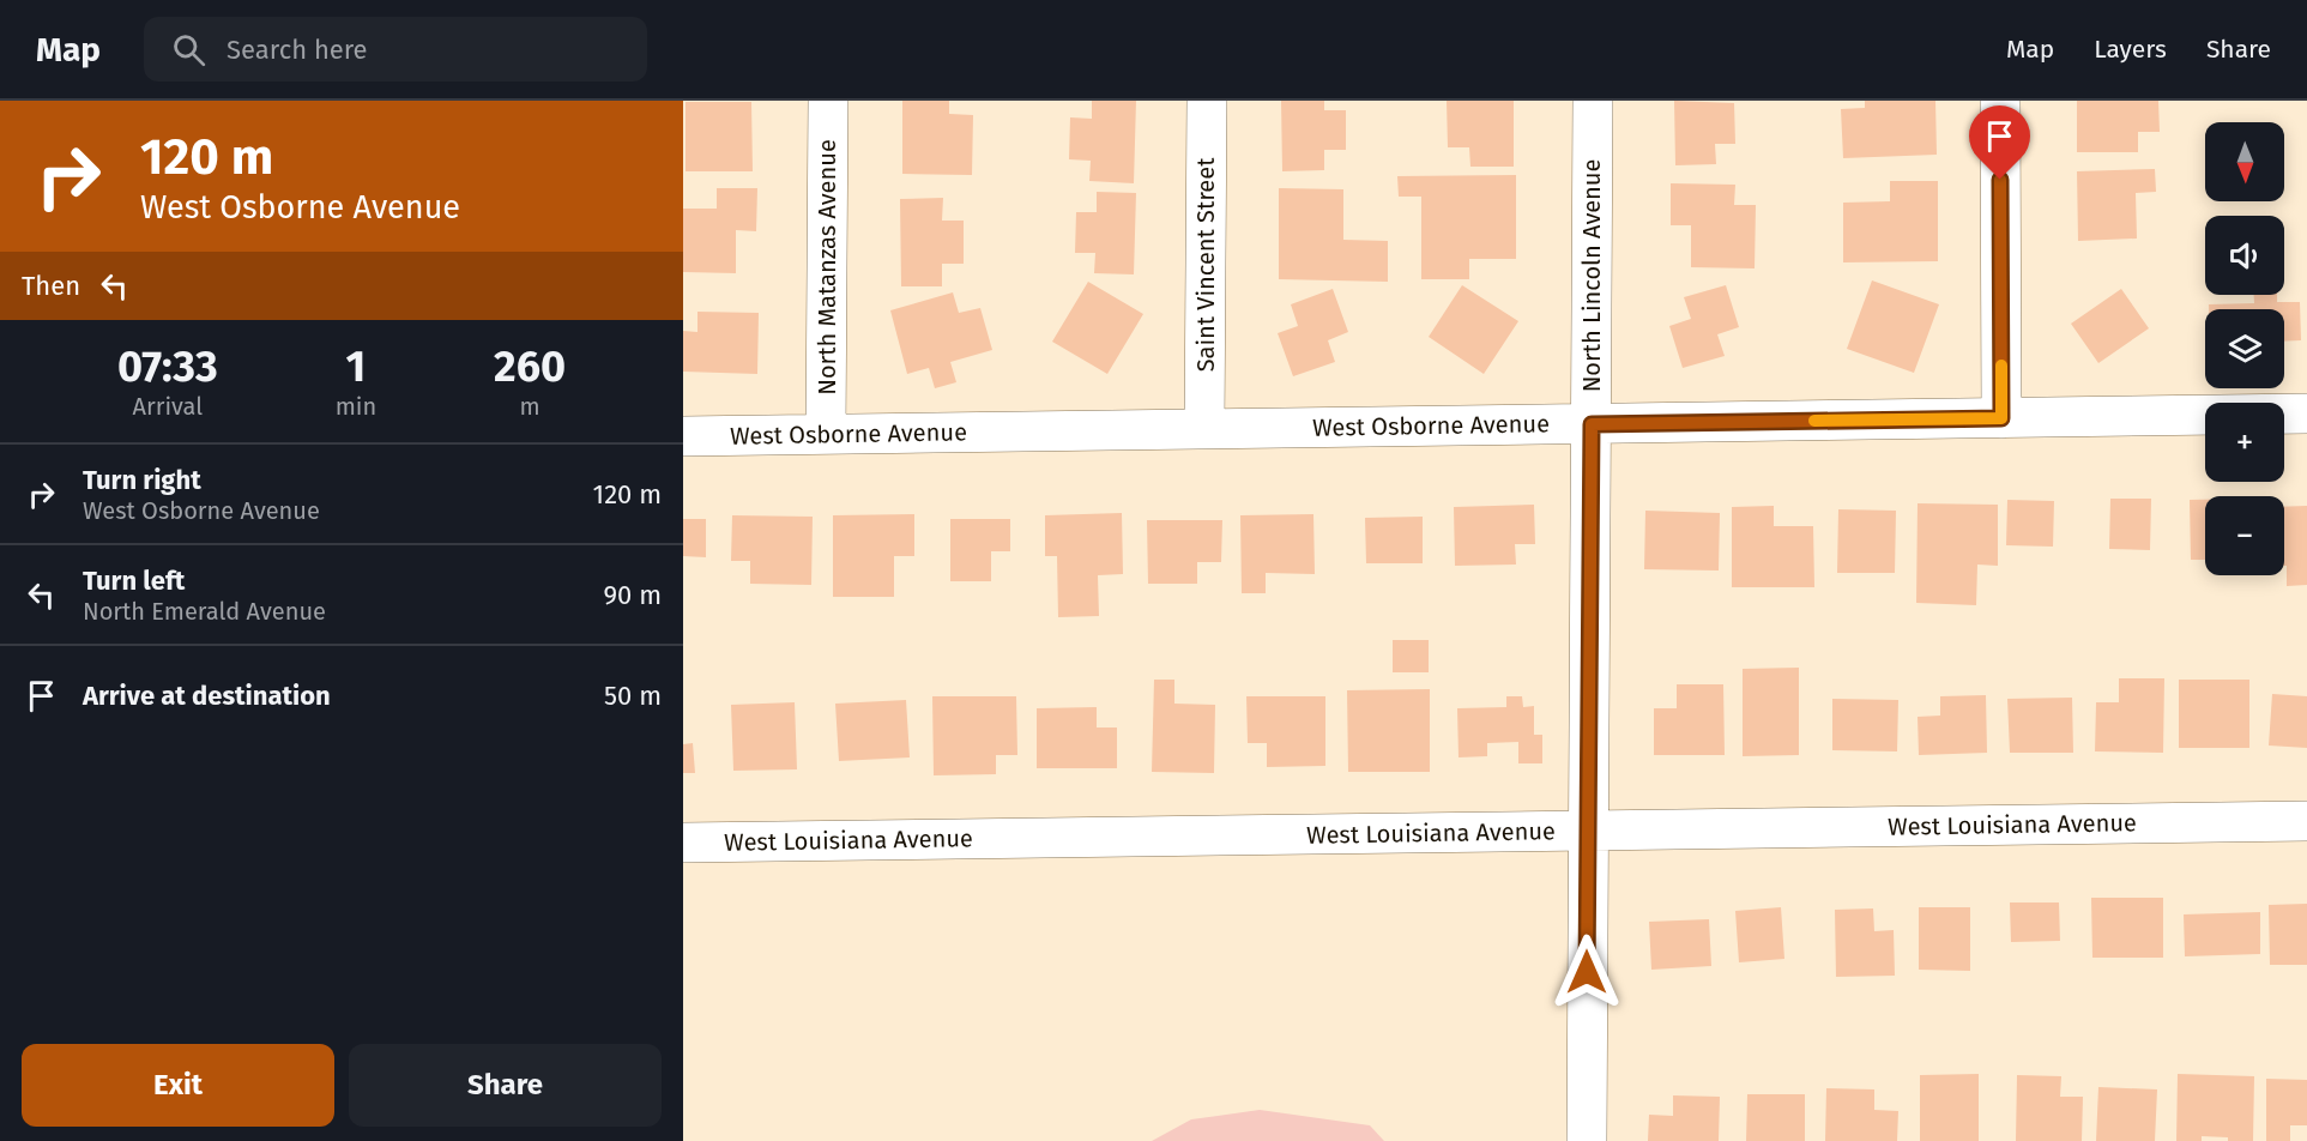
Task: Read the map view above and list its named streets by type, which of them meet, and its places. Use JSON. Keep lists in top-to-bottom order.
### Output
{
  "streets": {
    "street": [
      "Saint Vincent Street",
      "North Matanzas Avenue",
      "North Lincoln Avenue",
      "West Osborne Avenue",
      "West Louisiana Avenue"
    ]
  },
  "crossings": [
    ["Saint Vincent Street", "West Osborne Avenue"],
    ["North Matanzas Avenue", "West Osborne Avenue"],
    ["North Lincoln Avenue", "West Osborne Avenue"],
    ["North Lincoln Avenue", "West Louisiana Avenue"]
  ],
  "north": "bottom",
  "page": {
    "header": "Map",
    "search": "Search here",
    "nav": ["Map", "Layers", "Share"],
    "turn": ["120 m", "West Osborne Avenue"],
    "map_buttons": ["+", "−"],
    "then": "Then",
    "eta": [
      "07:33",
      "Arrival",
      "1",
      "min",
      "260",
      "m"
    ],
    "list": [
      {
        "name": "Turn right",
        "note": "West Osborne Avenue",
        "value": "120 m"
      },
      {
        "name": "Turn left",
        "note": "North Emerald Avenue",
        "value": "90 m"
      },
      {
        "name": "Arrive at destination",
        "value": "50 m"
      }
    ],
    "buttons": ["Exit", "Share"]
  }
}
